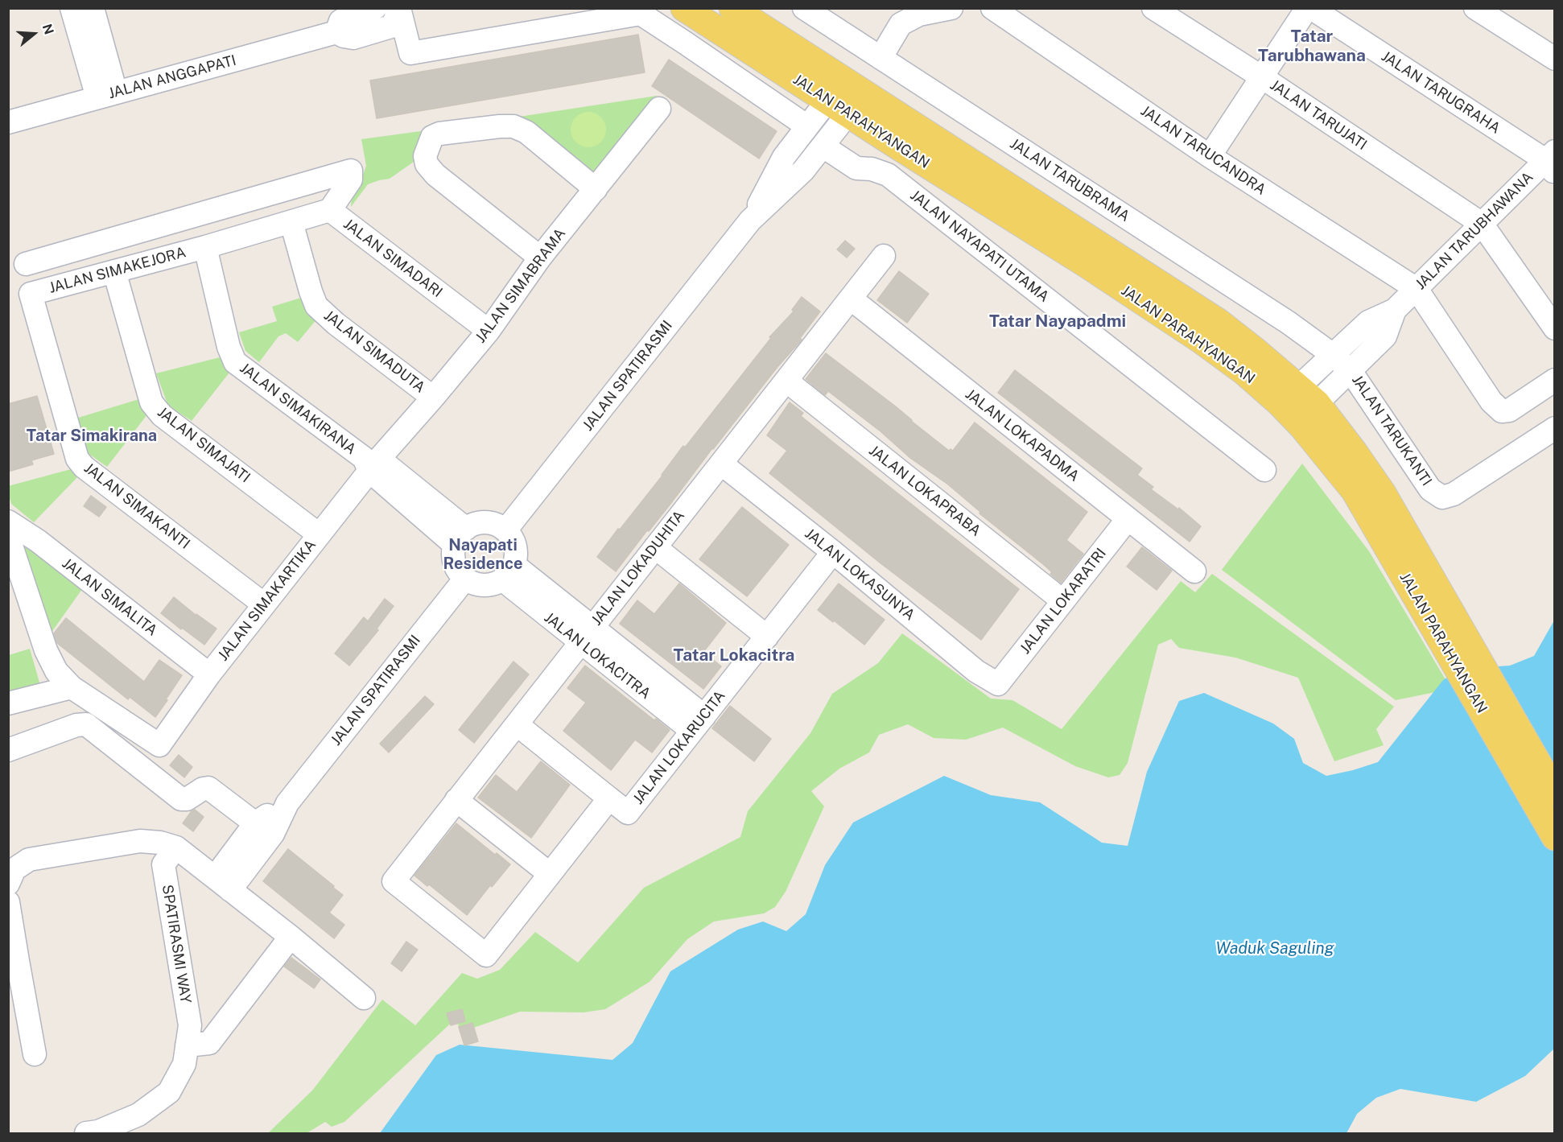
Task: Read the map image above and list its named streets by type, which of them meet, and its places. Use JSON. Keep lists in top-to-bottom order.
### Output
{
  "streets": {
    "main road": ["JALAN PARAHYANGAN"],
    "street": [
      "JALAN ANGGAPATI",
      "JALAN TARUGRAHA",
      "JALAN TARUJATI",
      "JALAN TARUCANDRA",
      "JALAN TARUBRAMA",
      "JALAN TARUBHAWANA",
      "JALAN NAYAPATI UTAMA",
      "JALAN SIMADARI",
      "JALAN SIMAKEJORA",
      "JALAN SIMABRAMA",
      "JALAN SIMADUTA",
      "JALAN SPATIRASMI",
      "JALAN SIMAKIRANA",
      "JALAN TARUKANTI",
      "JALAN LOKAPADMA",
      "JALAN SIMAJATI",
      "JALAN LOKAPRABA",
      "JALAN SIMAKANTI",
      "JALAN LOKADUHITA",
      "JALAN LOKASUNYA",
      "JALAN SIMALITA",
      "JALAN SIMAKARTIKA",
      "JALAN LOKARATRI",
      "JALAN LOKACITRA",
      "JALAN LOKARUCITA",
      "SPATIRASMI WAY"
    ]
  },
  "crossings": [
    ["JALAN TARUGRAHA", "JALAN TARUBHAWANA"],
    ["JALAN TARUJATI", "JALAN TARUBHAWANA"],
    ["JALAN PARAHYANGAN", "JALAN SPATIRASMI"],
    ["JALAN TARUCANDRA", "JALAN TARUBHAWANA"],
    ["JALAN TARUBRAMA", "JALAN TARUKANTI"],
    ["JALAN NAYAPATI UTAMA", "JALAN SPATIRASMI"],
    ["JALAN SIMADARI", "JALAN SIMAKEJORA"],
    ["JALAN SIMADARI", "JALAN SIMABRAMA"],
    ["JALAN SIMADARI", "JALAN SIMADUTA"],
    ["JALAN SIMADARI", "JALAN SIMAKIRANA"],
    ["JALAN SIMAKEJORA", "JALAN SIMAKIRANA"],
    ["JALAN SIMAKEJORA", "JALAN SIMAJATI"],
    ["JALAN SIMAKEJORA", "JALAN SIMAKANTI"],
    ["JALAN SIMABRAMA", "JALAN SIMADUTA"],
    ["JALAN SIMABRAMA", "JALAN SIMAKIRANA"],
    ["JALAN SIMABRAMA", "JALAN SIMAKARTIKA"],
    ["JALAN SPATIRASMI", "JALAN SIMAKIRANA"],
    ["JALAN SPATIRASMI", "JALAN LOKACITRA"],
    ["JALAN SIMAKIRANA", "JALAN SIMAKARTIKA"],
    ["JALAN SIMAKIRANA", "JALAN LOKACITRA"],
    ["JALAN LOKAPADMA", "JALAN LOKADUHITA"],
    ["JALAN LOKAPADMA", "JALAN LOKARATRI"],
    ["JALAN SIMAJATI", "JALAN SIMAKARTIKA"],
    ["JALAN LOKAPRABA", "JALAN LOKADUHITA"],
    ["JALAN LOKAPRABA", "JALAN LOKARATRI"],
    ["JALAN SIMAKANTI", "JALAN SIMAKARTIKA"],
    ["JALAN LOKADUHITA", "JALAN LOKASUNYA"],
    ["JALAN LOKADUHITA", "JALAN LOKACITRA"],
    ["JALAN LOKADUHITA", "JALAN LOKARUCITA"],
    ["JALAN LOKASUNYA", "JALAN LOKARATRI"],
    ["JALAN LOKASUNYA", "JALAN LOKARUCITA"],
    ["JALAN SIMALITA", "JALAN SIMAKARTIKA"],
    ["JALAN LOKACITRA", "JALAN LOKARUCITA"]
  ],
  "districts": [
    "Tatar Tarubhawana",
    "Tatar Nayapadmi",
    "Tatar Simakirana",
    "Nayapati Residence",
    "Tatar Lokacitra"
  ],
  "water": ["Waduk Saguling"],
  "north": "right"
}
